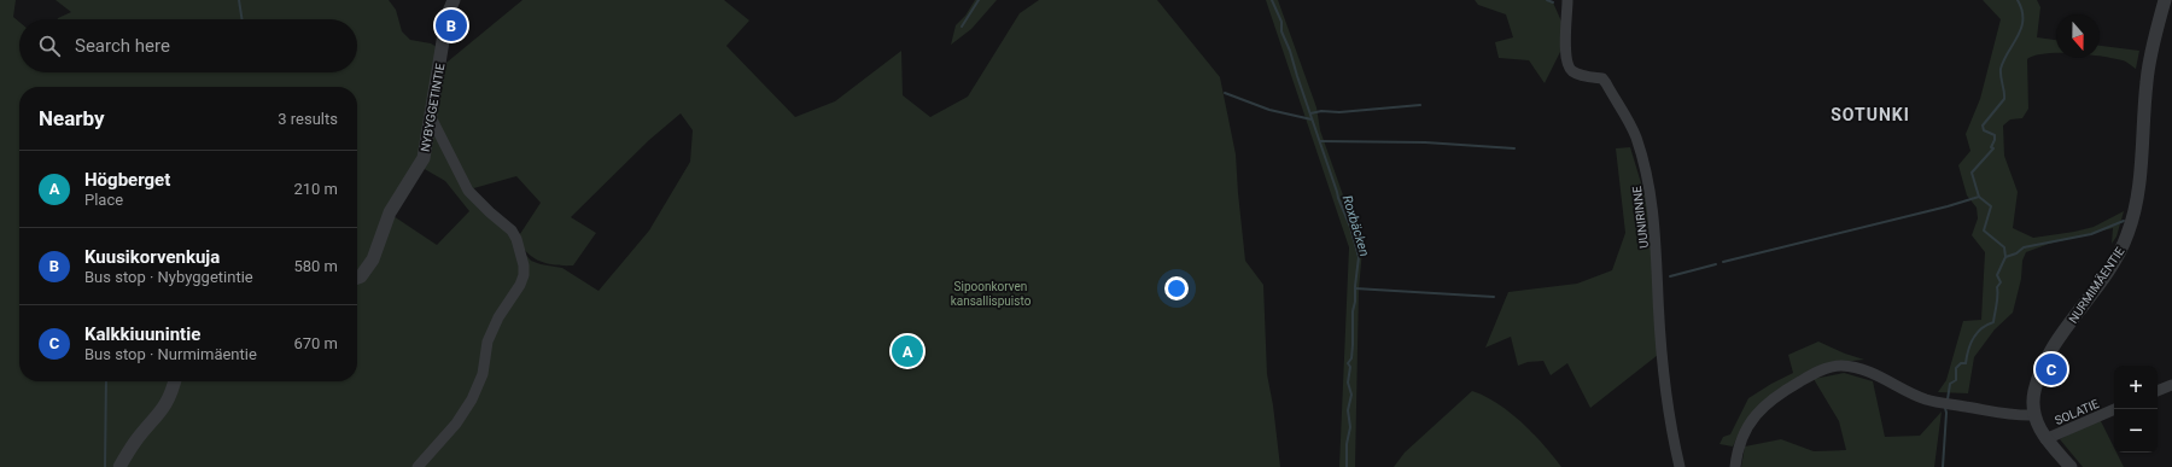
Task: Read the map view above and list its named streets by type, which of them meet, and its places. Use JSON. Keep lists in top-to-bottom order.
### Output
{
  "streets": {
    "street": [
      "NYBYGGETINTIE",
      "UUNIRINNE",
      "NURMIMÄENTIE",
      "SOLATIE"
    ]
  },
  "crossings": [
    ["NURMIMÄENTIE", "SOLATIE"]
  ],
  "districts": ["SOTUNKI"],
  "water": ["Roxbäcken"],
  "parks": ["Sipoonkorven kansallispuisto"],
  "north": "bottom",
  "page": {
    "pins": ["B", "A", "C"],
    "search": "Search here",
    "heading": ["Nearby", "3 results"],
    "list": [
      {
        "mark": "A",
        "name": "Högberget",
        "note": "Place",
        "value": "210 m"
      },
      {
        "mark": "B",
        "name": "Kuusikorvenkuja",
        "note": "Bus stop · Nybyggetintie",
        "value": "580 m"
      },
      {
        "mark": "C",
        "name": "Kalkkiuunintie",
        "note": "Bus stop · Nurmimäentie",
        "value": "670 m"
      }
    ],
    "map_buttons": ["+", "−"]
  }
}
